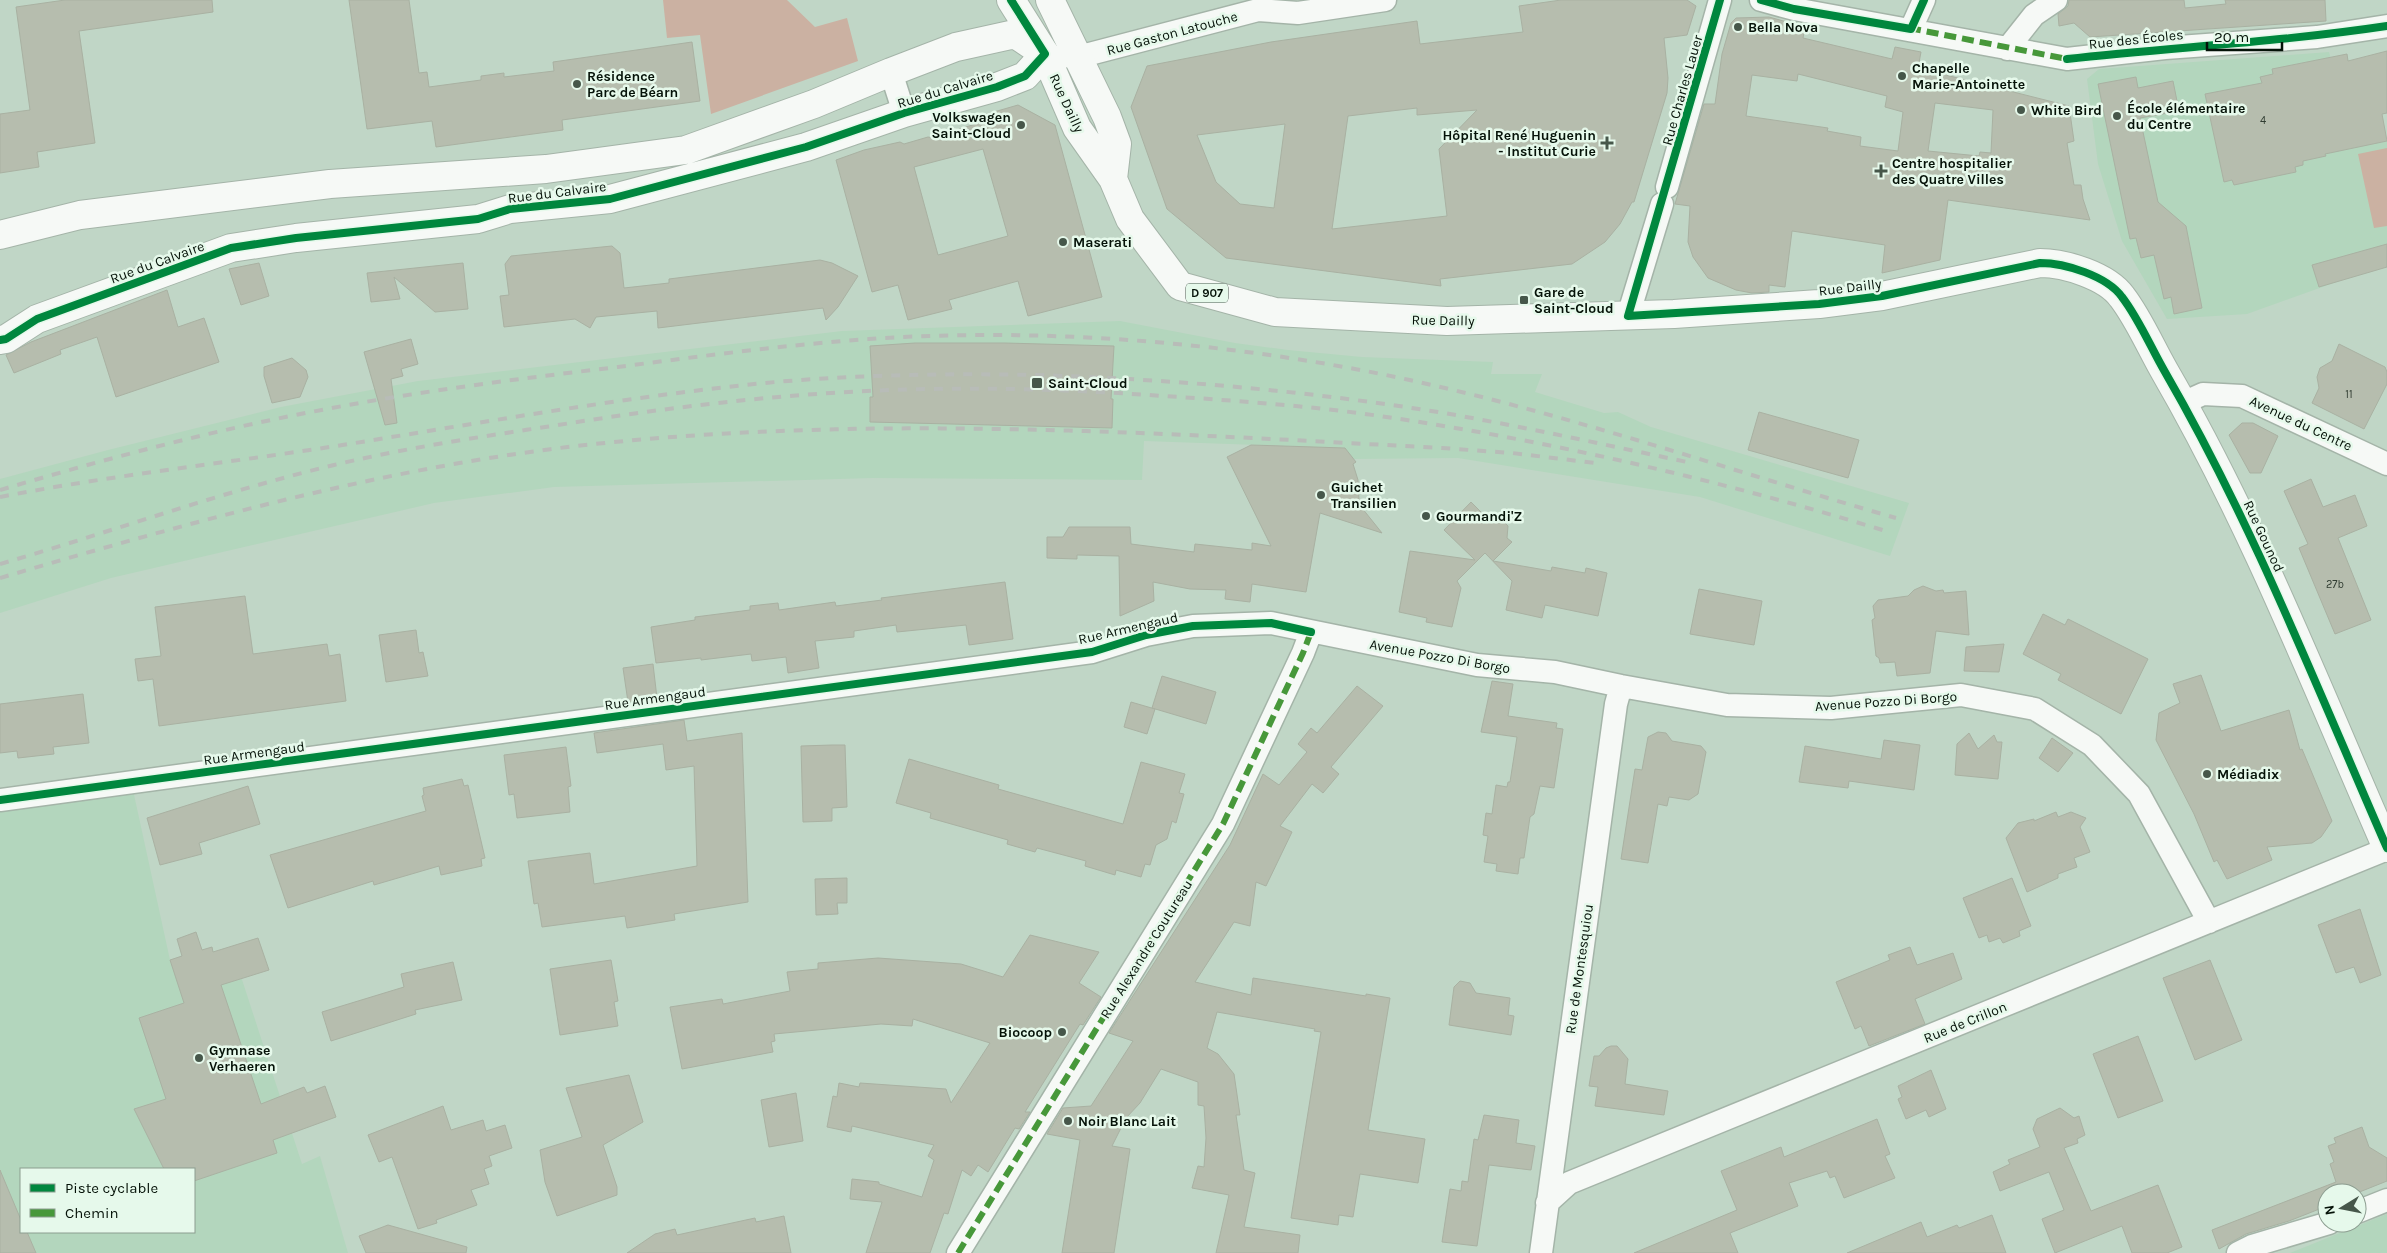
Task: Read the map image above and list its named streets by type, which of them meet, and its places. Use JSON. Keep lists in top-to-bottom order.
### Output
{
  "streets": {
    "main road": [
      "Rue du Calvaire",
      "Rue Dailly",
      "D 907",
      "Rue Gounod"
    ],
    "street": [
      "Rue Gaston Latouche",
      "Rue des Écoles",
      "Rue Charles Lauer",
      "Avenue du Centre",
      "Rue Armengaud",
      "Avenue Pozzo Di Borgo",
      "Rue Alexandre Coutureau",
      "Rue de Montesquiou",
      "Rue de Crillon"
    ]
  },
  "crossings": [
    ["Rue Gaston Latouche", "Rue du Calvaire"],
    ["Rue Gaston Latouche", "Rue Dailly"],
    ["Rue du Calvaire", "Rue Dailly"],
    ["Rue Charles Lauer", "Rue Dailly"],
    ["Rue Dailly", "Rue Gounod"],
    ["Avenue du Centre", "Rue Gounod"],
    ["Rue Gounod", "Rue de Crillon"],
    ["Rue Armengaud", "Avenue Pozzo Di Borgo"],
    ["Rue Armengaud", "Rue Alexandre Coutureau"],
    ["Avenue Pozzo Di Borgo", "Rue Alexandre Coutureau"],
    ["Avenue Pozzo Di Borgo", "Rue de Montesquiou"],
    ["Avenue Pozzo Di Borgo", "Rue de Crillon"],
    ["Rue de Montesquiou", "Rue de Crillon"]
  ],
  "places": {
    "other": [
      "Bella Nova",
      "Chapelle Marie-Antoinette",
      "Résidence Parc de Béarn",
      "White Bird",
      "École élémentaire du Centre",
      "Volkswagen Saint-Cloud",
      "Maserati",
      "Guichet Transilien",
      "Gourmandi'Z",
      "Médiadix",
      "Biocoop",
      "Gymnase Verhaeren",
      "Noir Blanc Lait"
    ],
    "health": ["Hôpital René Huguenin - Institut Curie", "Centre hospitalier des Quatre Villes"],
    "transit": ["Gare de Saint-Cloud", "Saint-Cloud"]
  },
  "house_numbers": ["4", "11", "27b"],
  "legend": ["Piste cyclable", "Chemin"],
  "scale_bar": "20 m",
  "north": "left"
}
